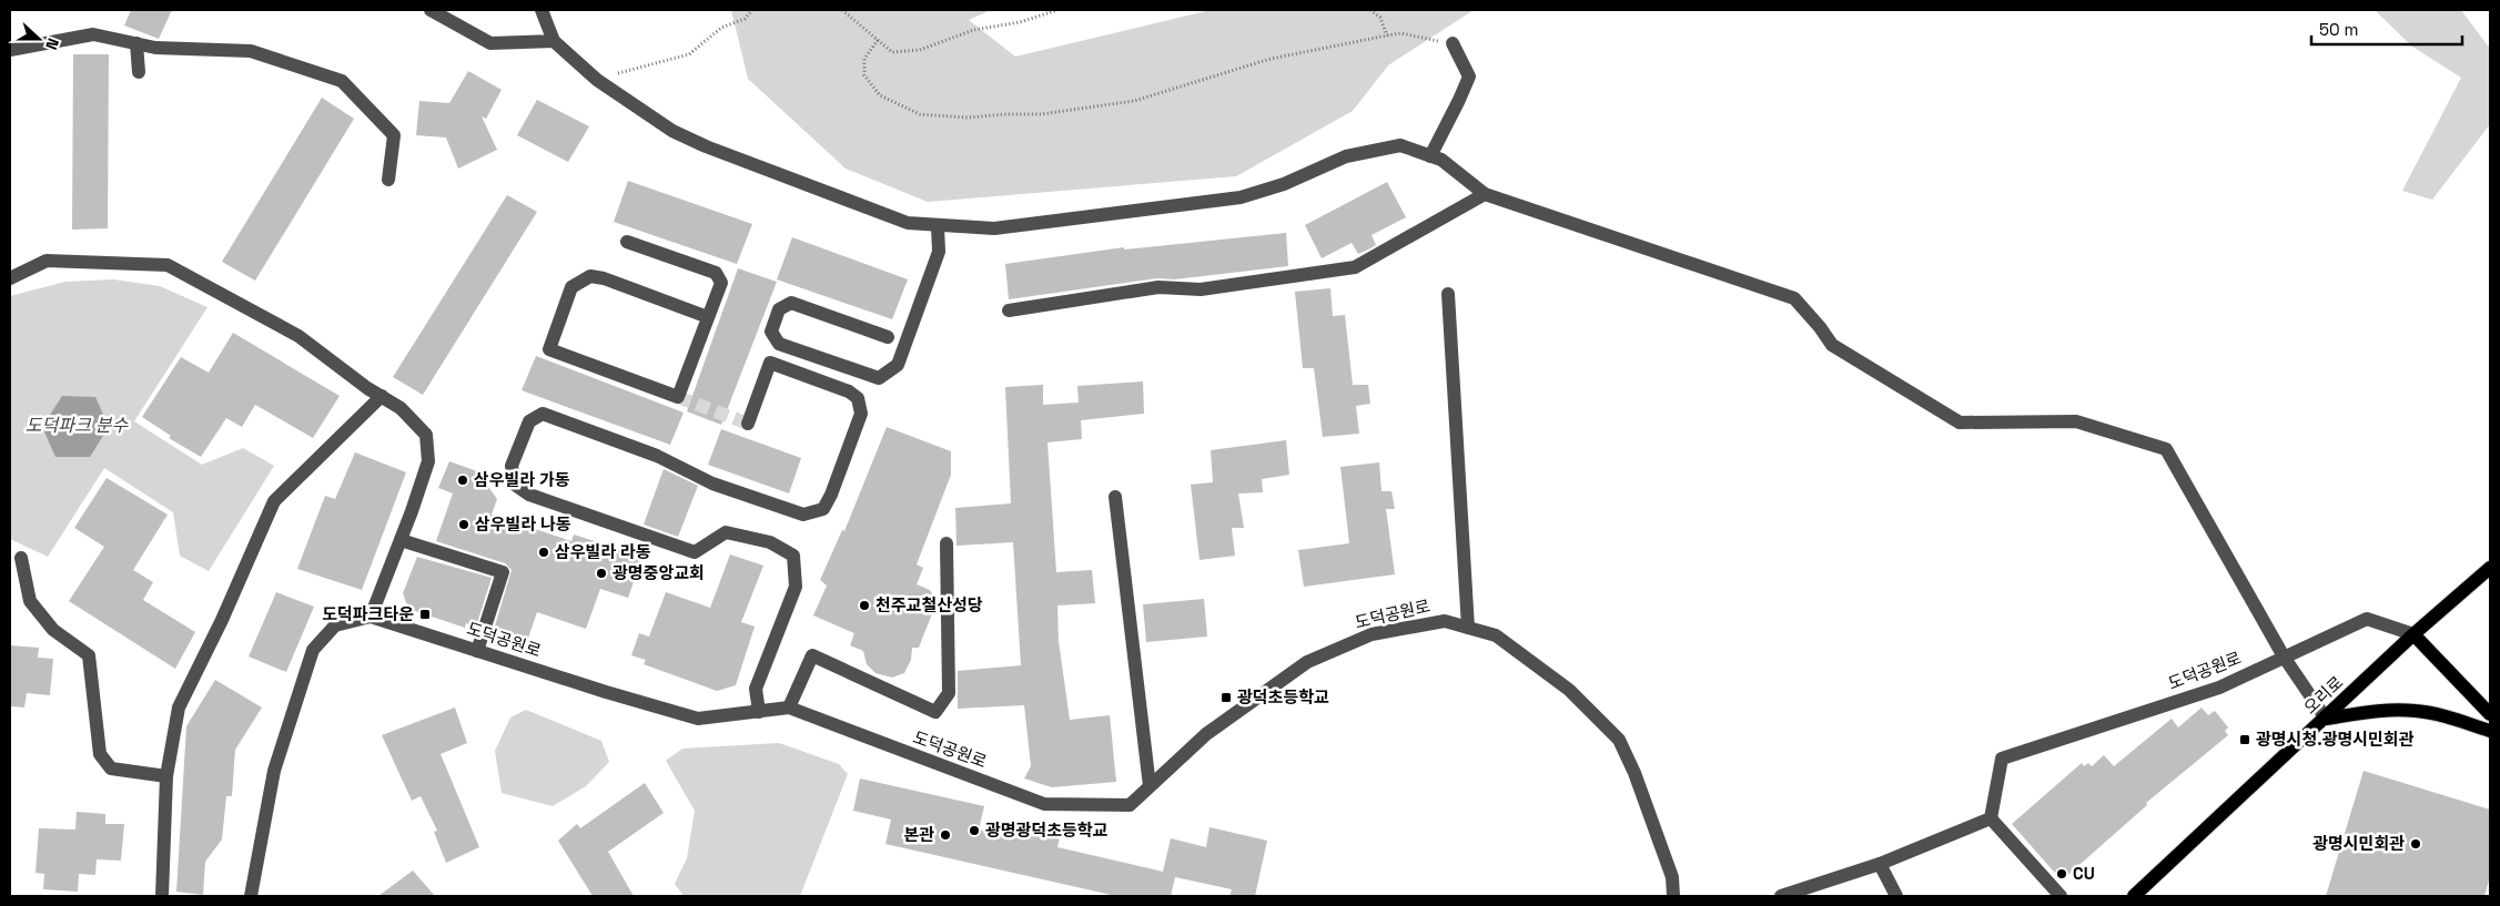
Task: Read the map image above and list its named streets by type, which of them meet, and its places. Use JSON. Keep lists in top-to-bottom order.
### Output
{
  "streets": {
    "main road": ["오리로"],
    "street": ["도덕공원로"]
  },
  "crossings": [
    ["도덕공원로", "오리로"]
  ],
  "water": ["도덕파크 분수"],
  "places": {
    "other": [
      "삼우빌라 가동",
      "삼우빌라 나동",
      "삼우빌라 라동",
      "광명중앙교회",
      "천주교철산성당",
      "광명광덕초등학교",
      "본관",
      "광명시민회관",
      "CU"
    ],
    "transit": ["도덕파크타운", "광덕초등학교", "광명시청.광명시민회관"]
  },
  "scale_bar": "50 m",
  "north": "right"
}
